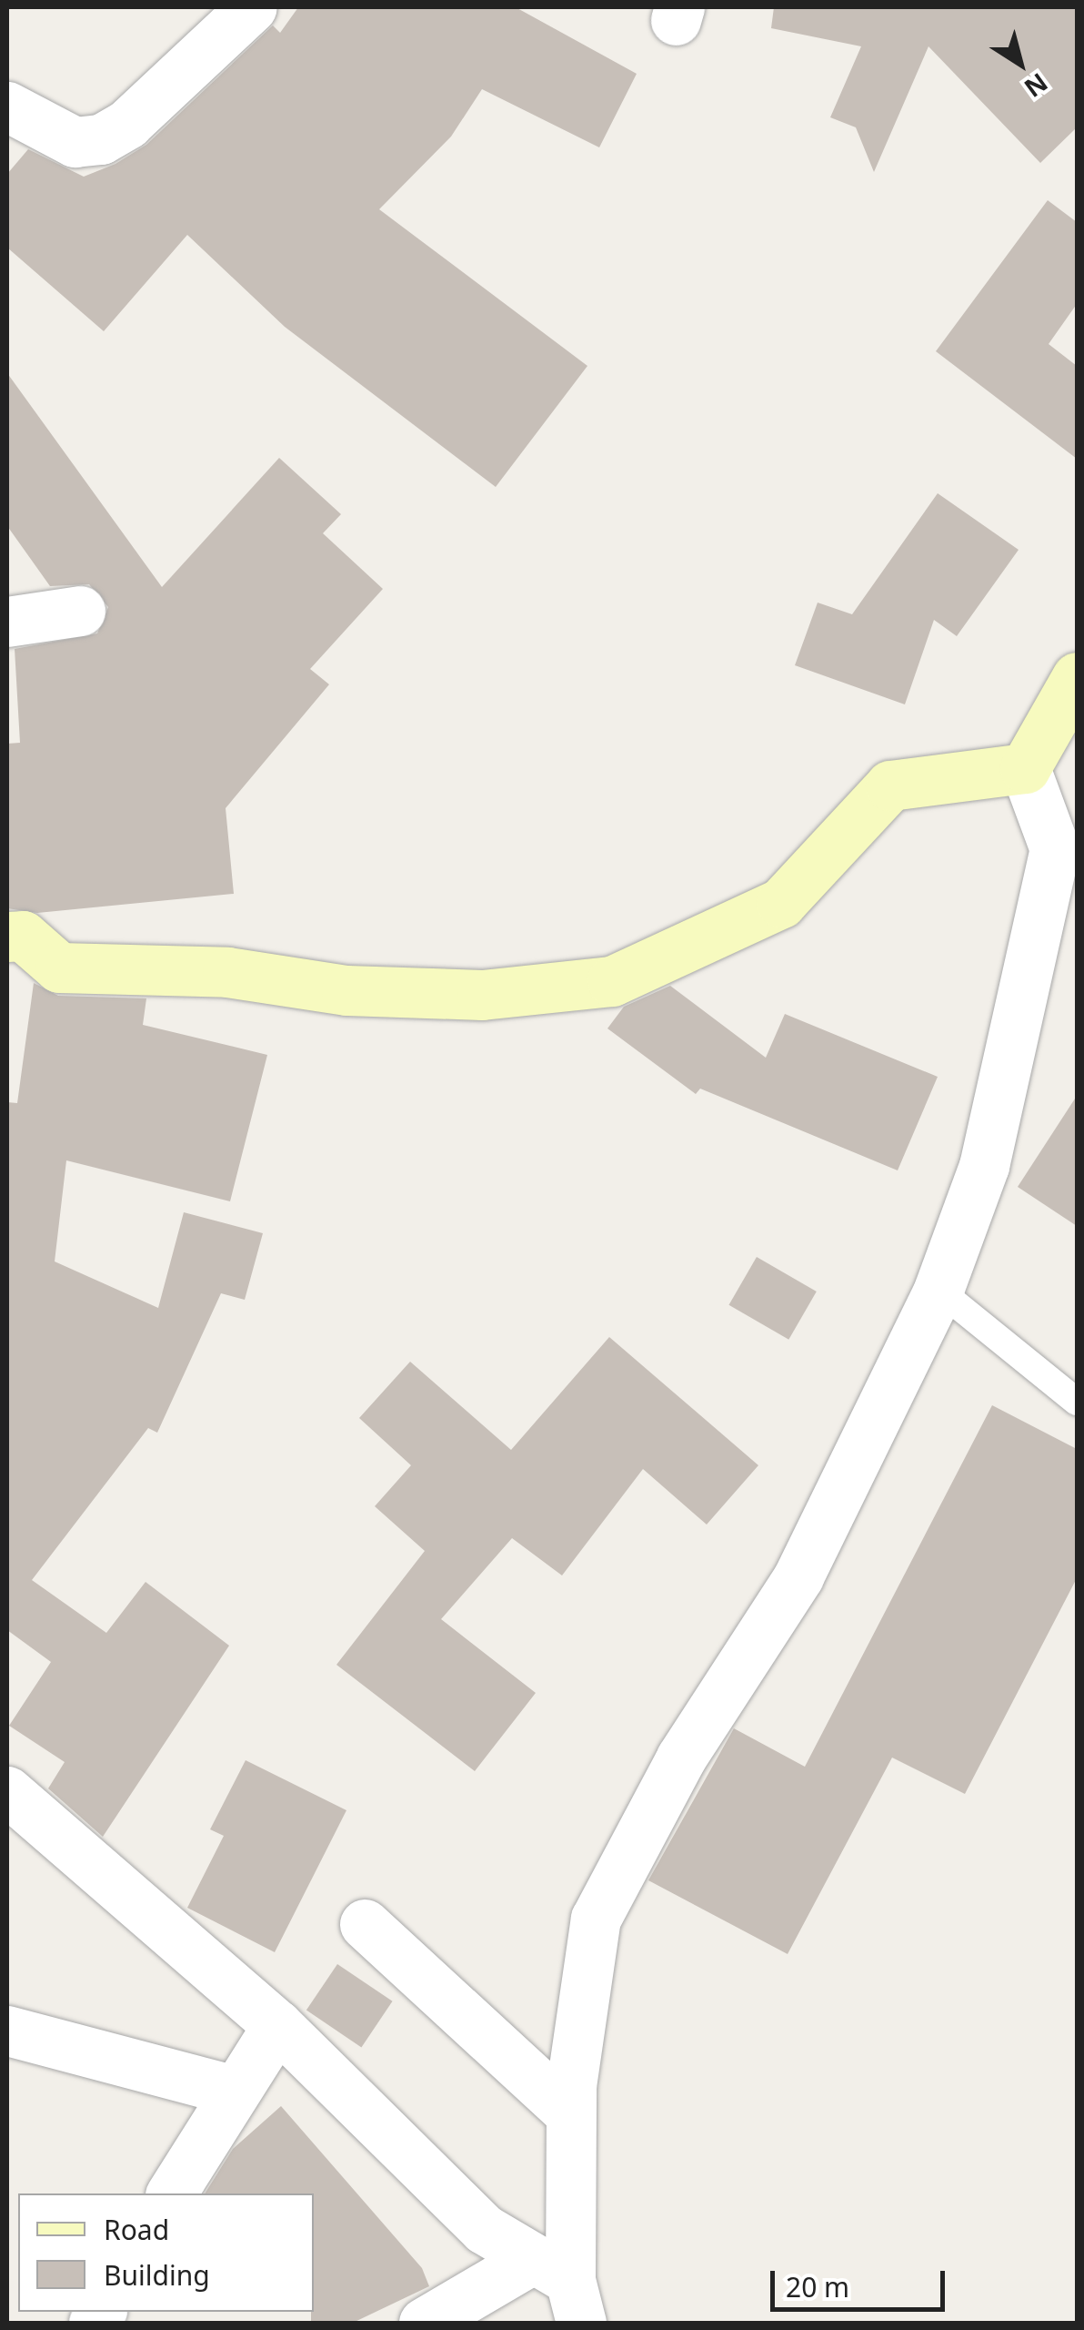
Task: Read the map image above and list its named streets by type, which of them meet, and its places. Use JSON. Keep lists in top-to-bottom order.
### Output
{
  "legend": ["Road", "Building"],
  "scale_bar": "20 m",
  "north": "bottom right"
}
